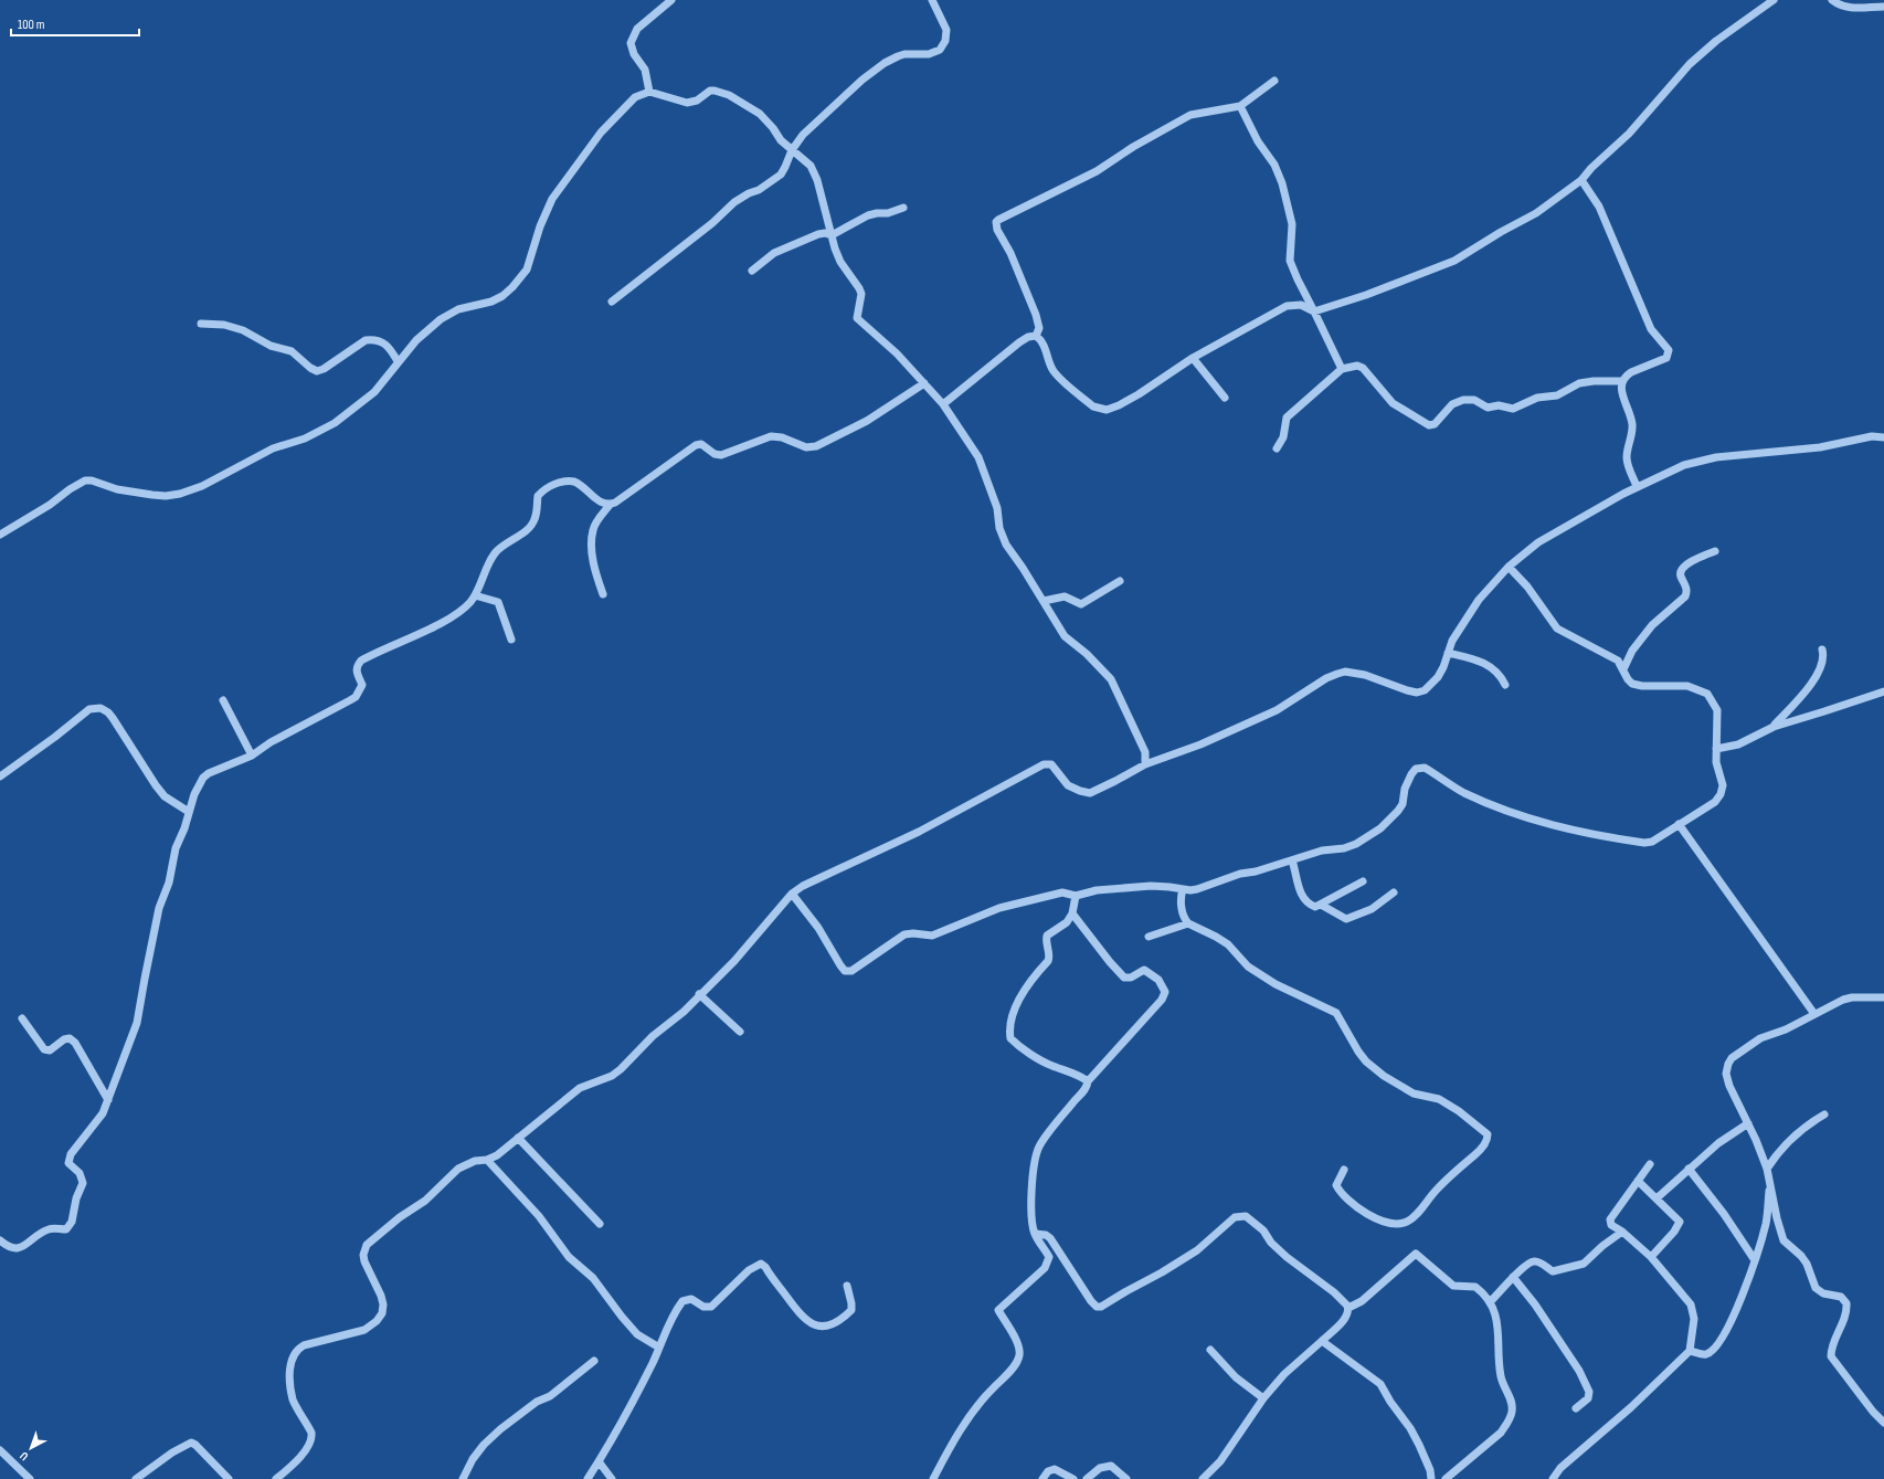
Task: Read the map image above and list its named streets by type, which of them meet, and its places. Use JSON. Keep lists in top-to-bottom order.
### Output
{
  "scale_bar": "100 m",
  "north": "bottom left"
}
